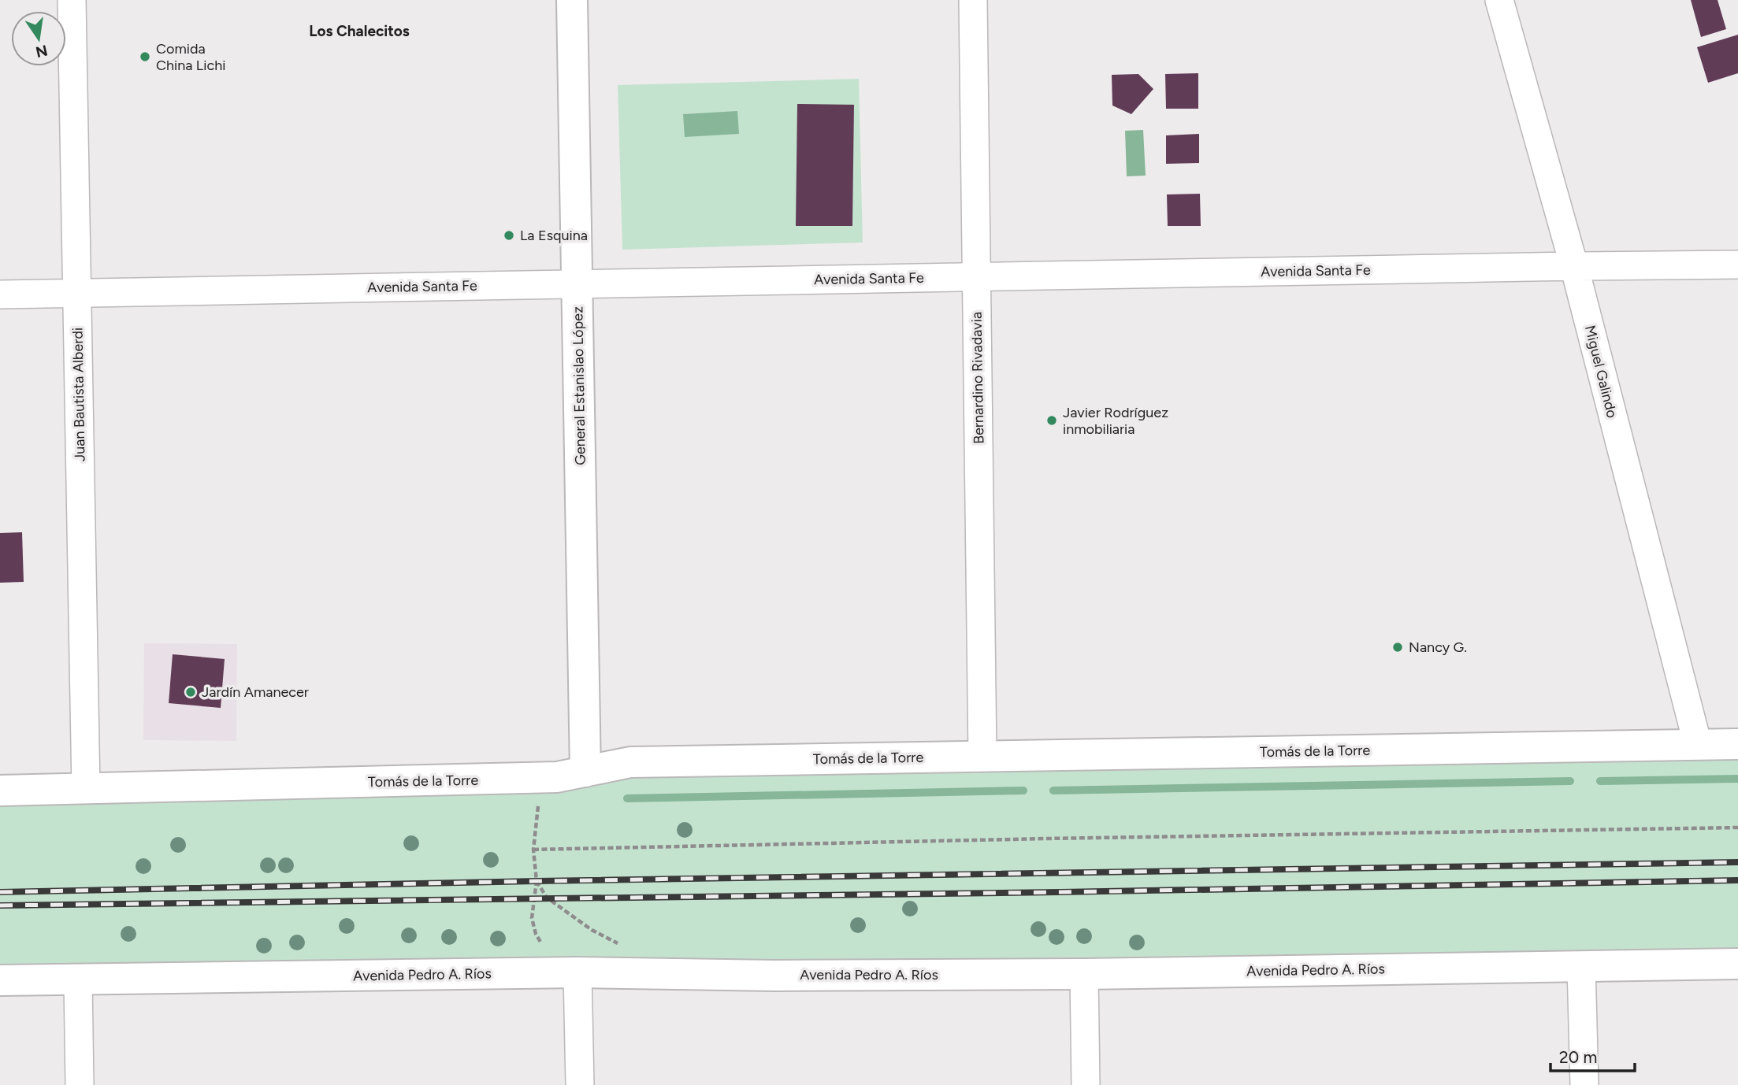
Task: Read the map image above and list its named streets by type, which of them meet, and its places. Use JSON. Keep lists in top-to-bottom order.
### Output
{
  "streets": {
    "street": [
      "Avenida Santa Fe",
      "Miguel Galindo",
      "Bernardino Rivadavia",
      "General Estanislao López",
      "Juan Bautista Alberdi",
      "Tomás de la Torre",
      "Avenida Pedro A. Ríos"
    ]
  },
  "crossings": [
    ["Avenida Santa Fe", "Miguel Galindo"],
    ["Avenida Santa Fe", "Bernardino Rivadavia"],
    ["Avenida Santa Fe", "General Estanislao López"],
    ["Avenida Santa Fe", "Juan Bautista Alberdi"],
    ["Miguel Galindo", "Tomás de la Torre"],
    ["Bernardino Rivadavia", "Tomás de la Torre"],
    ["General Estanislao López", "Tomás de la Torre"],
    ["Juan Bautista Alberdi", "Tomás de la Torre"]
  ],
  "districts": ["Los Chalecitos"],
  "places": [
    "Comida China Lichi",
    "La Esquina",
    "Javier Rodríguez inmobiliaria",
    "Nancy G.",
    "Jardín Amanecer"
  ],
  "scale_bar": "20 m",
  "north": "bottom"
}
